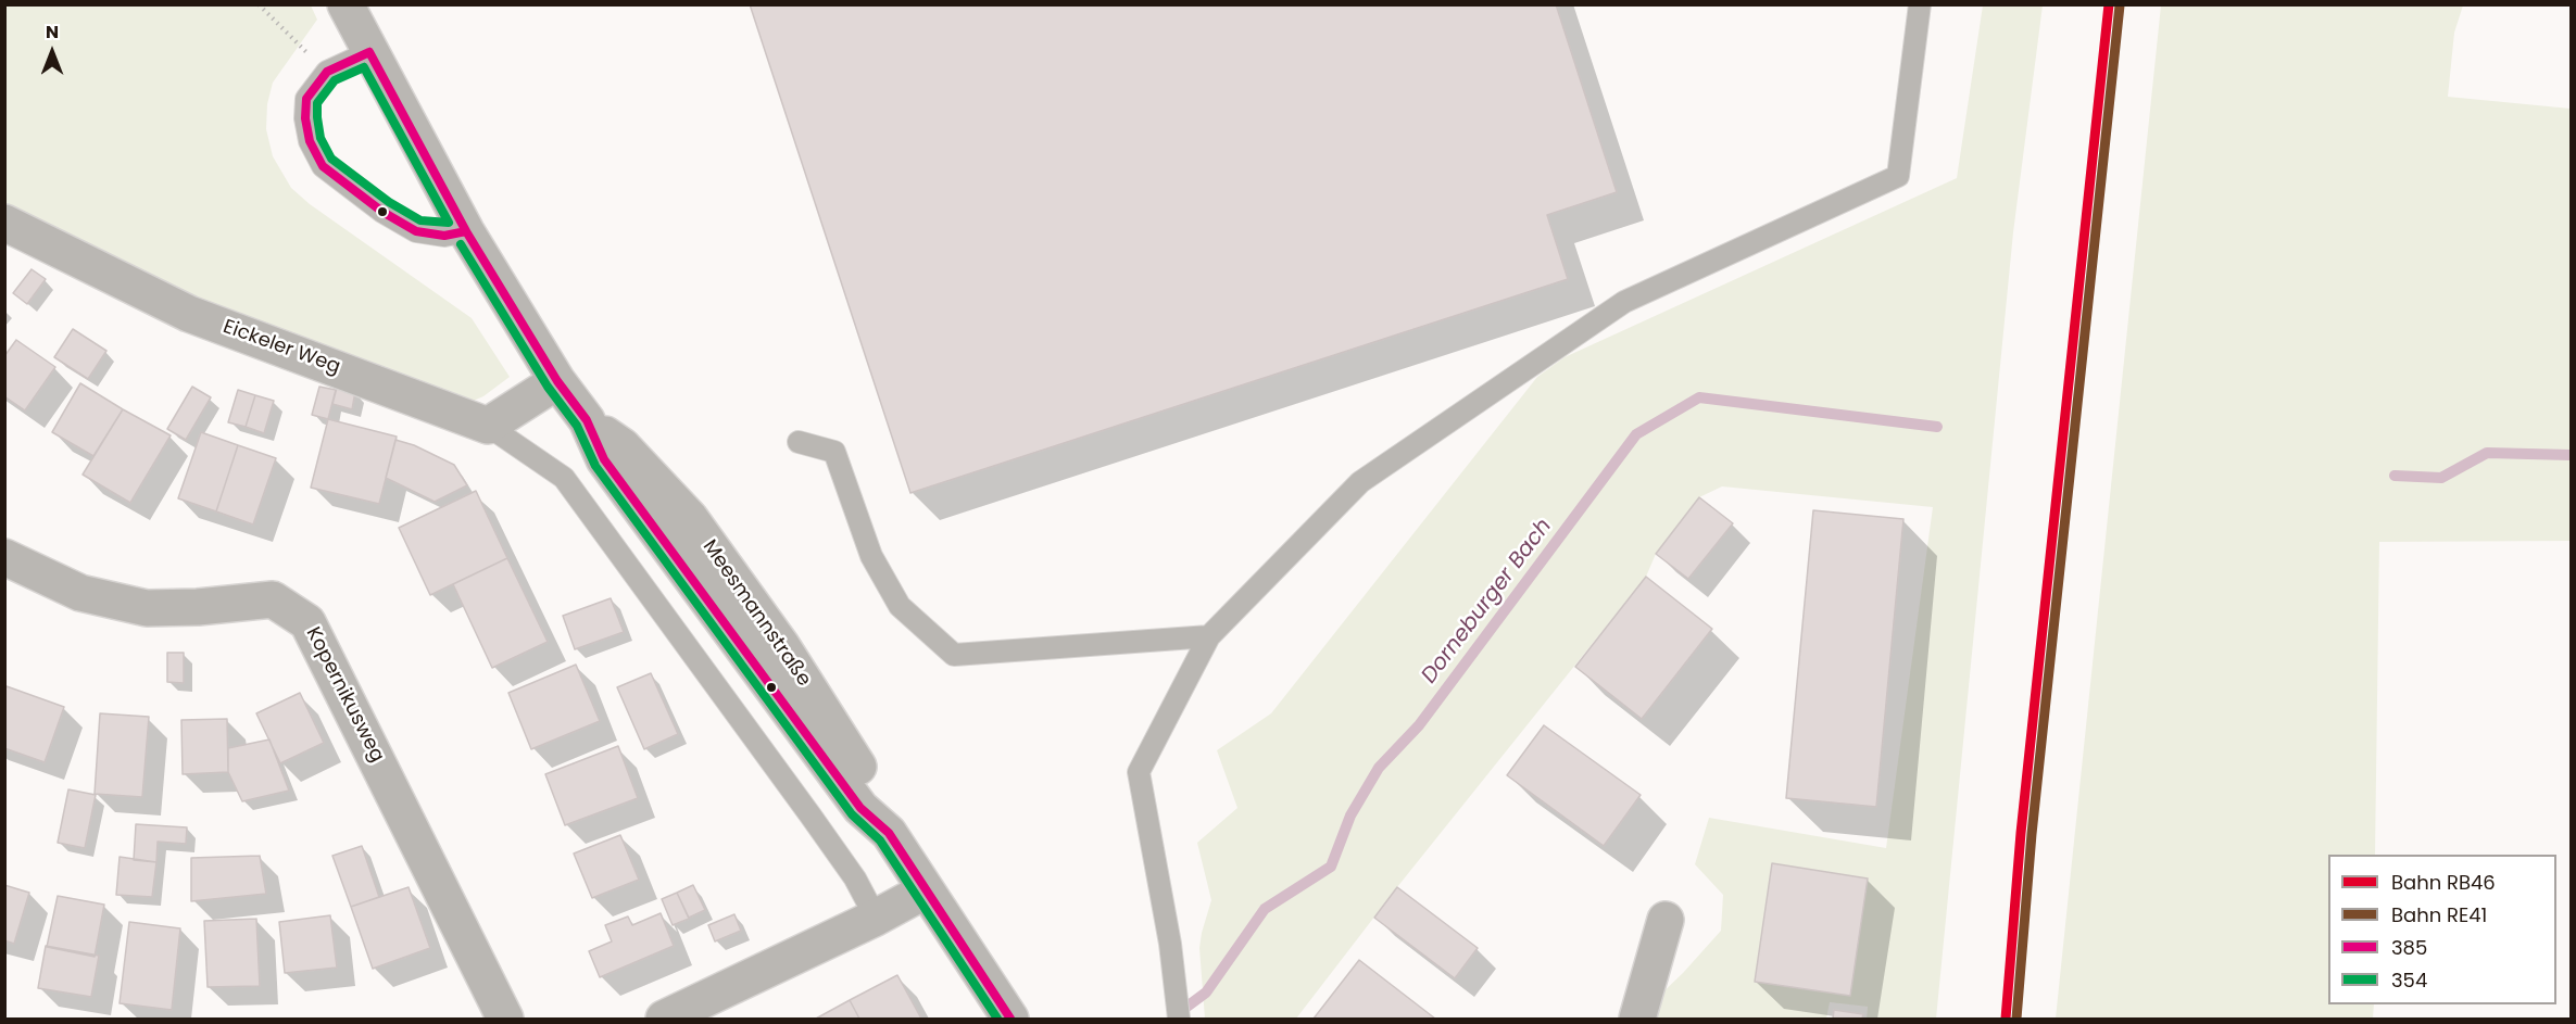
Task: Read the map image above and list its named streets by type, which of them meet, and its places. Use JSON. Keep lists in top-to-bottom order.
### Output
{
  "streets": {
    "street": ["Eickeler Weg", "Meesmannstraße", "Kopernikusweg"]
  },
  "water": ["Dorneburger Bach"],
  "lines": [
    "rail line RB46",
    "rail line RE41",
    "transit line 385",
    "transit line 354"
  ],
  "legend": [
    "Bahn RB46",
    "Bahn RE41",
    "385",
    "354"
  ],
  "north": "top"
}
